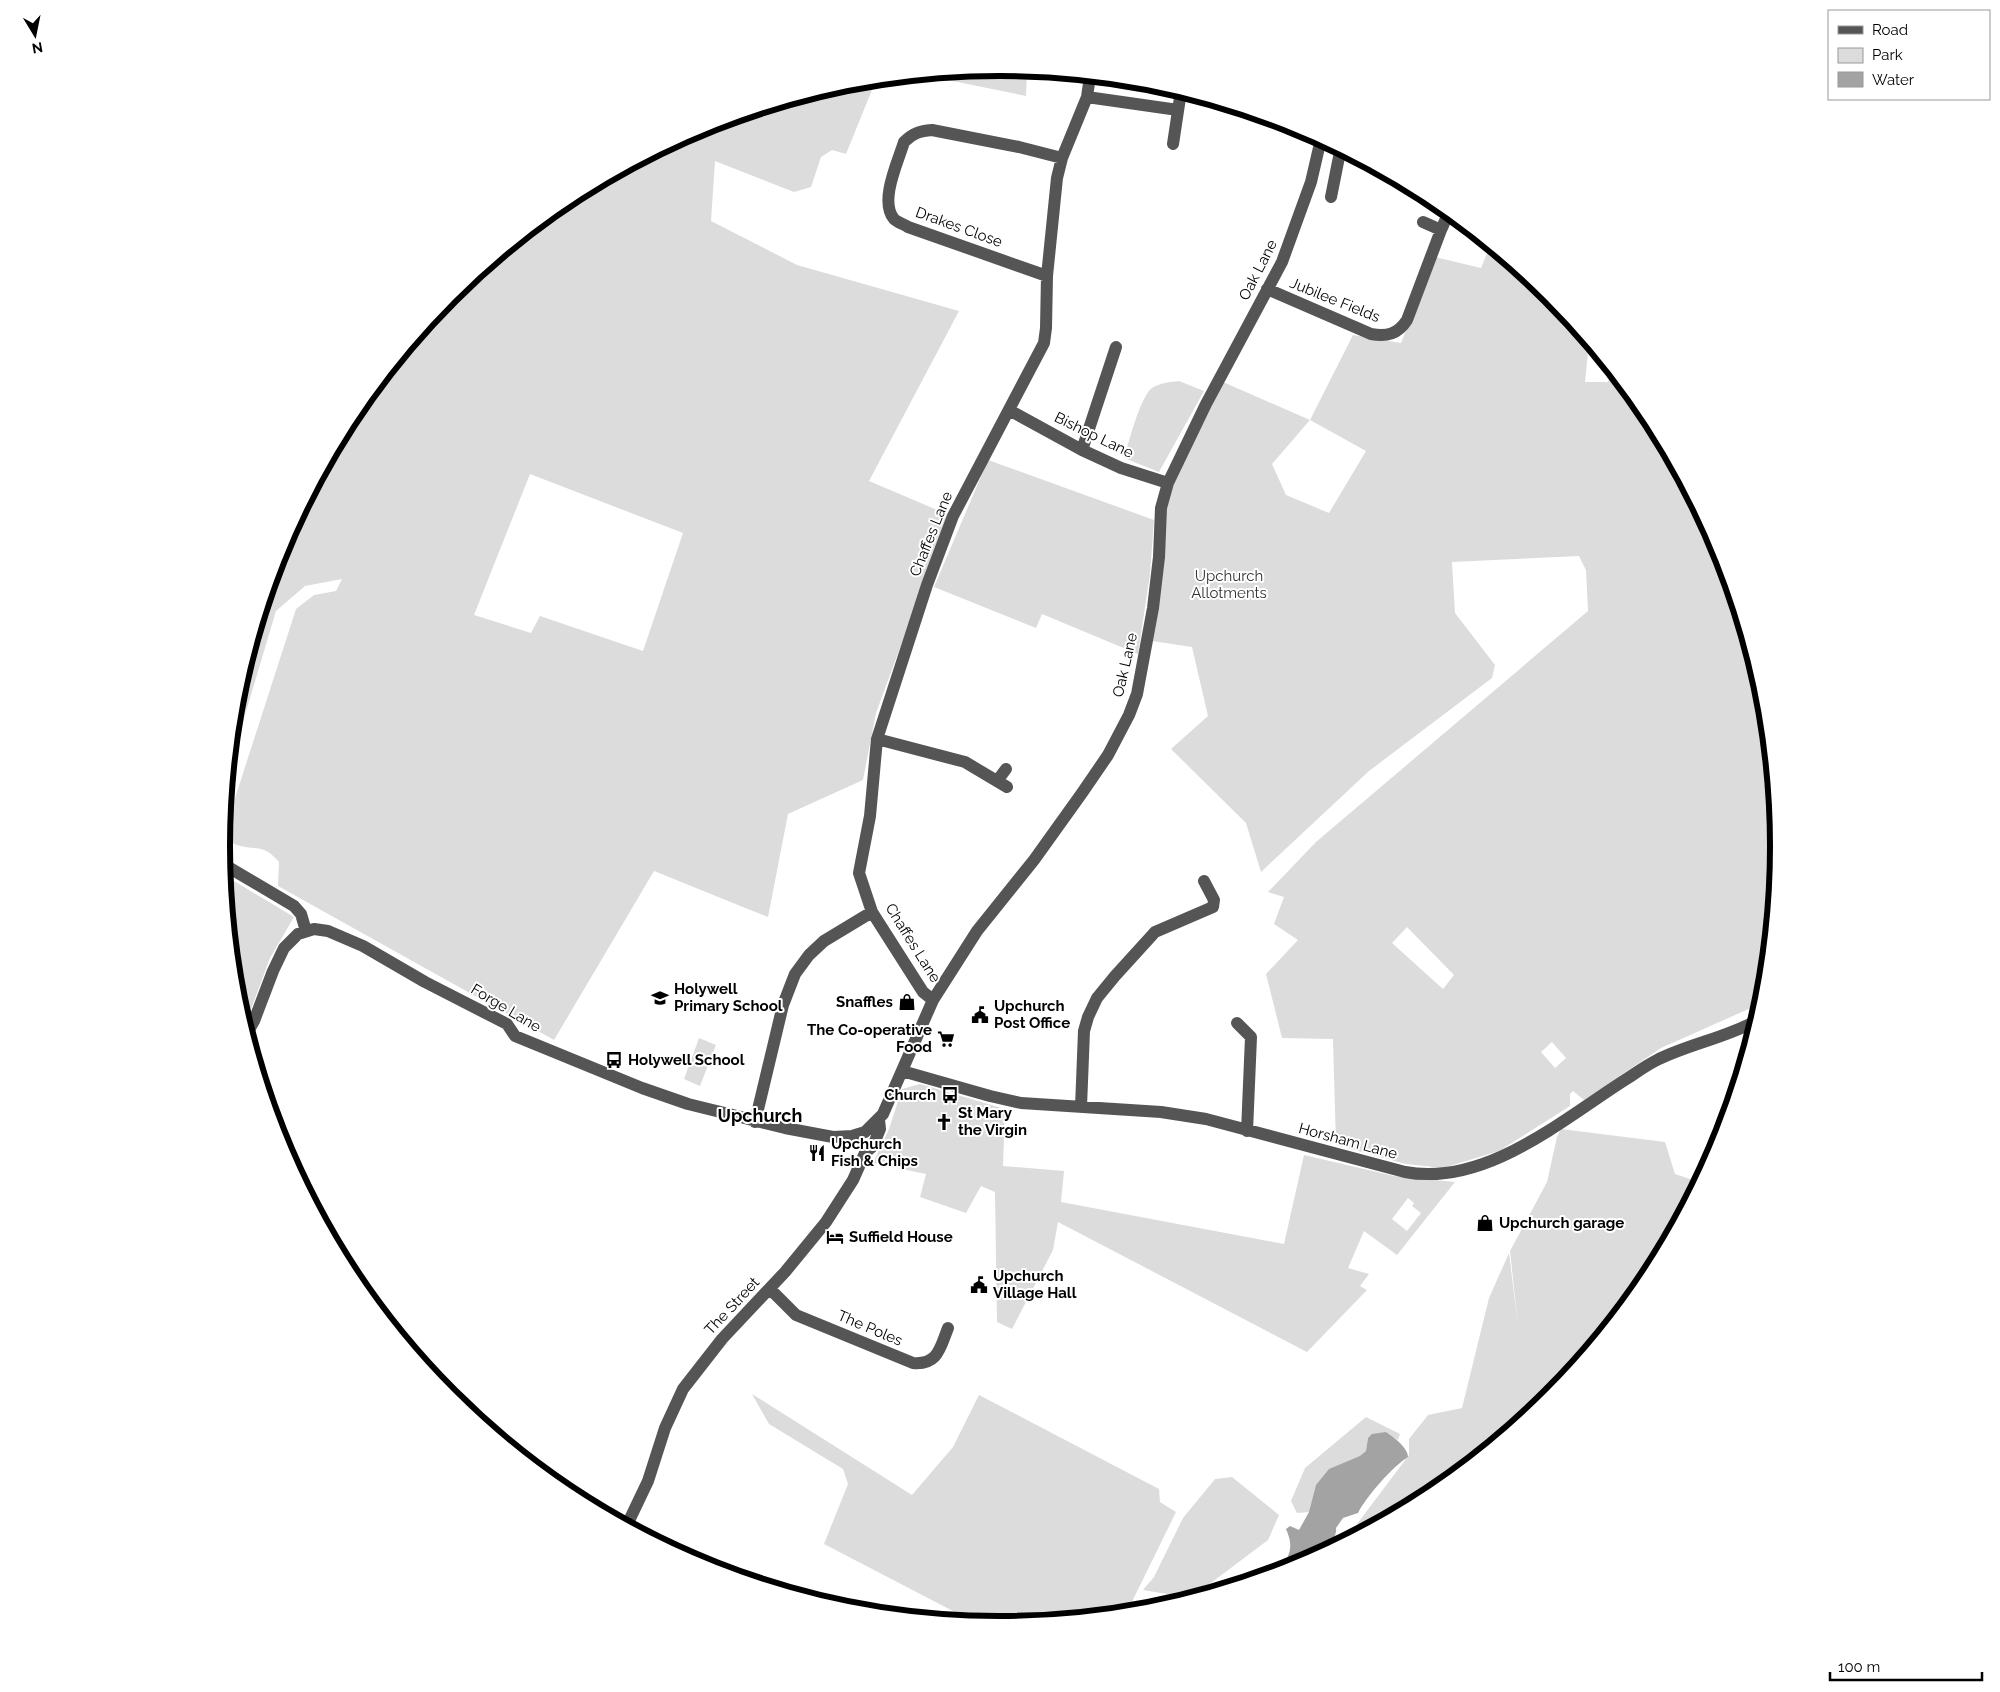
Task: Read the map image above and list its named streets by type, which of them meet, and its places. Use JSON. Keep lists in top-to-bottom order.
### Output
{
  "streets": {
    "street": [
      "Drakes Close",
      "Oak Lane",
      "Jubilee Fields",
      "Bishop Lane",
      "Chaffes Lane",
      "Forge Lane",
      "Horsham Lane",
      "The Street",
      "The Poles"
    ]
  },
  "crossings": [
    ["Drakes Close", "Chaffes Lane"],
    ["Oak Lane", "Jubilee Fields"],
    ["Oak Lane", "Bishop Lane"],
    ["Oak Lane", "Chaffes Lane"],
    ["Oak Lane", "Forge Lane"],
    ["Oak Lane", "Horsham Lane"],
    ["Oak Lane", "The Street"],
    ["Bishop Lane", "Chaffes Lane"],
    ["The Street", "The Poles"]
  ],
  "districts": ["Upchurch"],
  "parks": ["Upchurch Allotments"],
  "places": {
    "school or university": ["Holywell Primary School"],
    "shop": ["Snaffles", "Upchurch garage"],
    "public building": ["Upchurch Post Office", "Upchurch Village Hall"],
    "supermarket": ["The Co-operative Food"],
    "bus stop": ["Holywell School", "Church"],
    "church": ["St Mary the Virgin"],
    "restaurant": ["Upchurch Fish & Chips"],
    "hotel": ["Suffield House"]
  },
  "legend": ["Road", "Park", "Water"],
  "scale_bar": "100 m",
  "north": "bottom"
}
